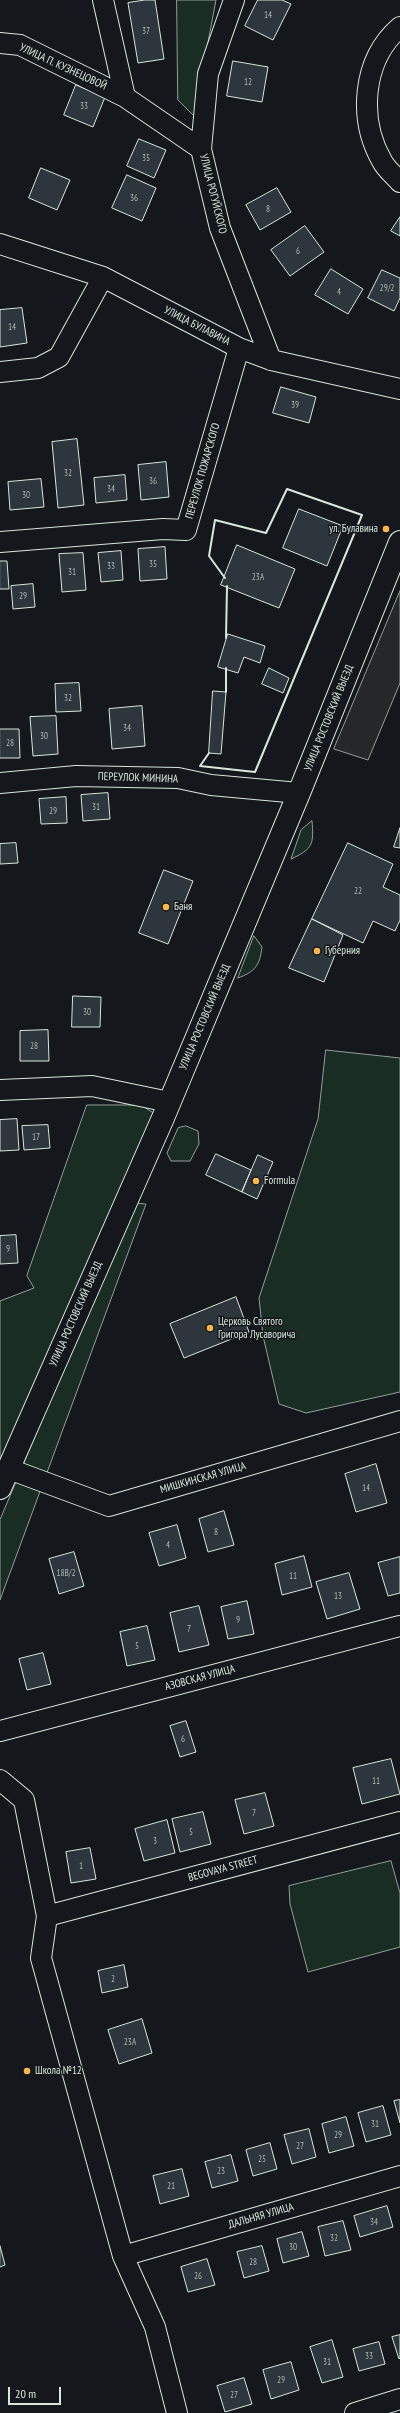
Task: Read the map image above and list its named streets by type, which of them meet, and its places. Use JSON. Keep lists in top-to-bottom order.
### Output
{
  "streets": {
    "main road": ["УЛИЦА РОСТОВСКИЙ ВЫЕЗД"],
    "street": [
      "УЛИЦА П. КУЗНЕЦОВОЙ",
      "УЛИЦА РОГУЙСКОГО",
      "УЛИЦА БУЛАВИНА",
      "ПЕРЕУЛОК ПОЖАРСКОГО",
      "ПЕРЕУЛОК МИНИНА",
      "МИШКИНСКАЯ УЛИЦА",
      "АЗОВСКАЯ УЛИЦА",
      "BEGOVAYA STREET",
      "ДАЛЬНЯЯ УЛИЦА"
    ]
  },
  "crossings": [
    ["УЛИЦА П. КУЗНЕЦОВОЙ", "УЛИЦА РОГУЙСКОГО"],
    ["УЛИЦА РОГУЙСКОГО", "УЛИЦА БУЛАВИНА"],
    ["УЛИЦА БУЛАВИНА", "ПЕРЕУЛОК ПОЖАРСКОГО"],
    ["УЛИЦА РОСТОВСКИЙ ВЫЕЗД", "ПЕРЕУЛОК МИНИНА"],
    ["УЛИЦА РОСТОВСКИЙ ВЫЕЗД", "МИШКИНСКАЯ УЛИЦА"]
  ],
  "places": [
    "ул. Булавина",
    "Баня",
    "Губерния",
    "Formula",
    "Церковь Святого Григора Лусаворича",
    "Школа №12"
  ],
  "house_numbers": [
    "14",
    "37",
    "12",
    "33",
    "35",
    "36",
    "8",
    "6",
    "29/2",
    "4",
    "14",
    "39",
    "32",
    "36",
    "34",
    "30",
    "35",
    "33",
    "31",
    "23А",
    "29",
    "32",
    "34",
    "30",
    "28",
    "31",
    "29",
    "22",
    "30",
    "28",
    "17",
    "9",
    "14",
    "8",
    "4",
    "18В/2",
    "11",
    "13",
    "9",
    "7",
    "5",
    "6",
    "11",
    "7",
    "5",
    "3",
    "1",
    "2",
    "23А",
    "31",
    "29",
    "27",
    "25",
    "23",
    "21",
    "34",
    "32",
    "30",
    "28",
    "26",
    "33",
    "31",
    "29",
    "27"
  ],
  "scale_bar": "20 m"
}
